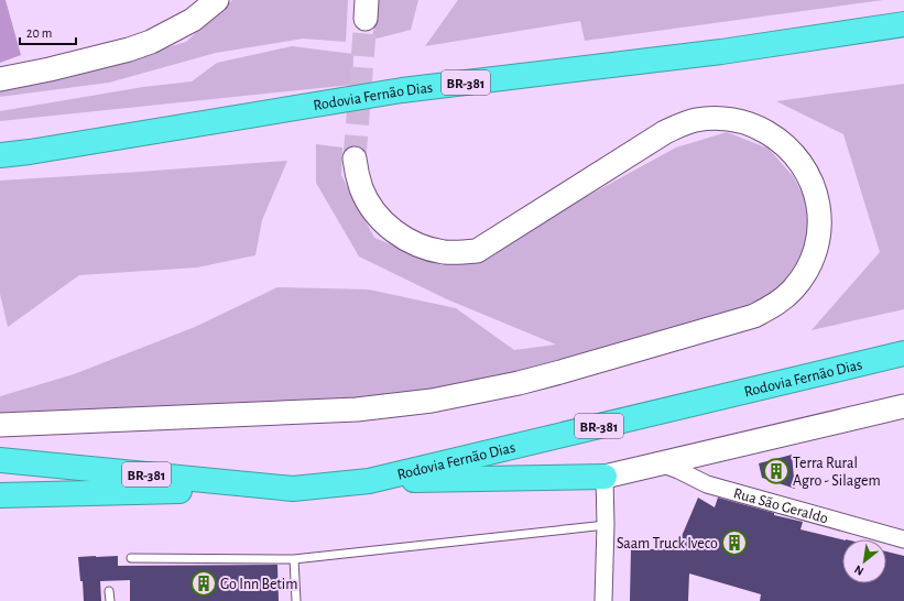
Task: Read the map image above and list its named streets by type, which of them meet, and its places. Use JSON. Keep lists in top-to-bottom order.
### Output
{
  "streets": {
    "highway": ["BR-381", "Rodovia Fernão Dias"],
    "street": ["Rua São Geraldo"]
  },
  "crossings": [
    ["BR-381", "Rodovia Fernão Dias"],
    ["BR-381", "Rua São Geraldo"]
  ],
  "places": {
    "building": ["Terra Rural Agro - Silagem", "Saam Truck Iveco", "Go Inn Betim"]
  },
  "scale_bar": "20 m",
  "north": "bottom left"
}
